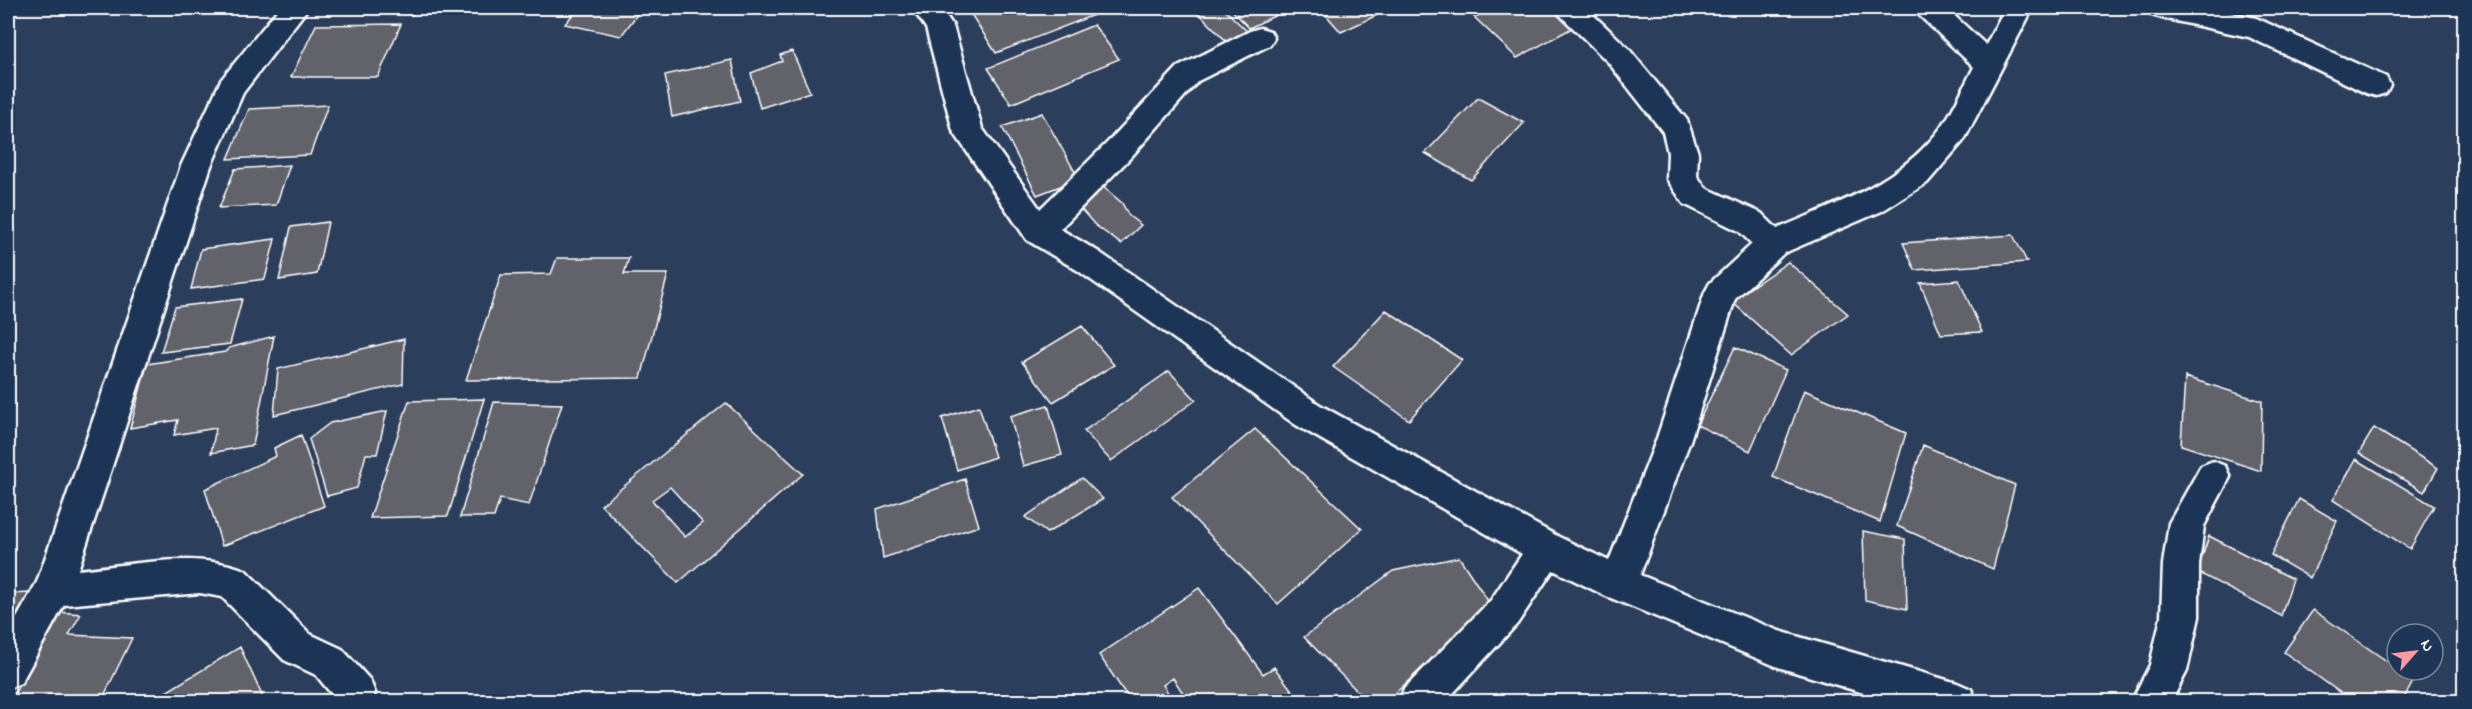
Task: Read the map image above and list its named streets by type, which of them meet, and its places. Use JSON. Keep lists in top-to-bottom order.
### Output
{
  "north": "top right"
}
